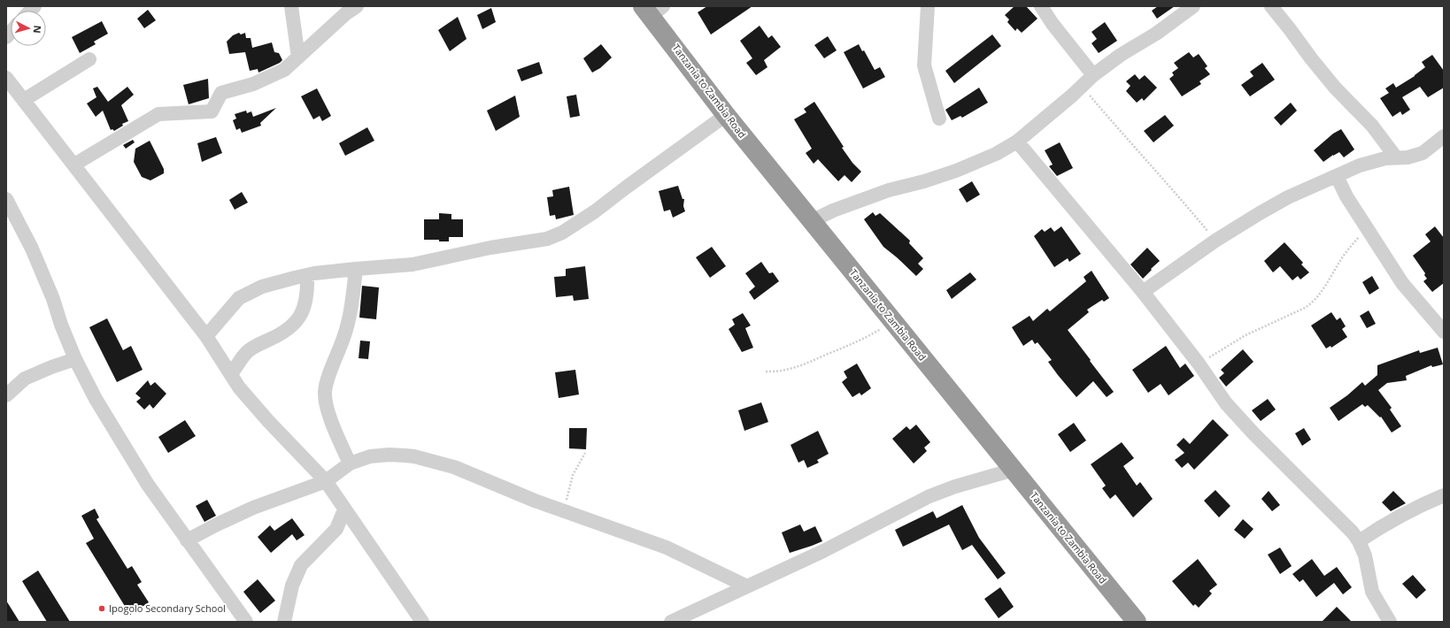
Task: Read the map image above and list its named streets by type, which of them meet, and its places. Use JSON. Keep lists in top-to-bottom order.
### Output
{
  "streets": {
    "highway": ["Tanzania to Zambia Road"]
  },
  "places": ["Ipogolo Secondary School"],
  "north": "right"
}
